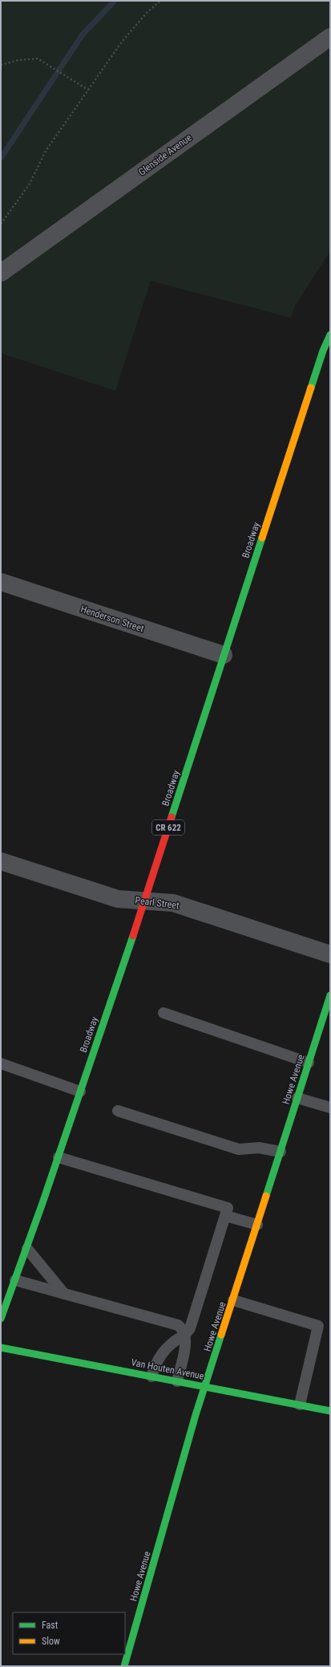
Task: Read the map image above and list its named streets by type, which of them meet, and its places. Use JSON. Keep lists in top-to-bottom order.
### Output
{
  "streets": {
    "main road": [
      "Broadway",
      "CR 622",
      "Howe Avenue",
      "Van Houten Avenue"
    ],
    "street": ["Glenside Avenue", "Henderson Street", "Pearl Street"]
  },
  "crossings": [
    ["Broadway", "Henderson Street"],
    ["Broadway", "Pearl Street"],
    ["Howe Avenue", "Van Houten Avenue"]
  ],
  "legend": ["Fast", "Slow"]
}
